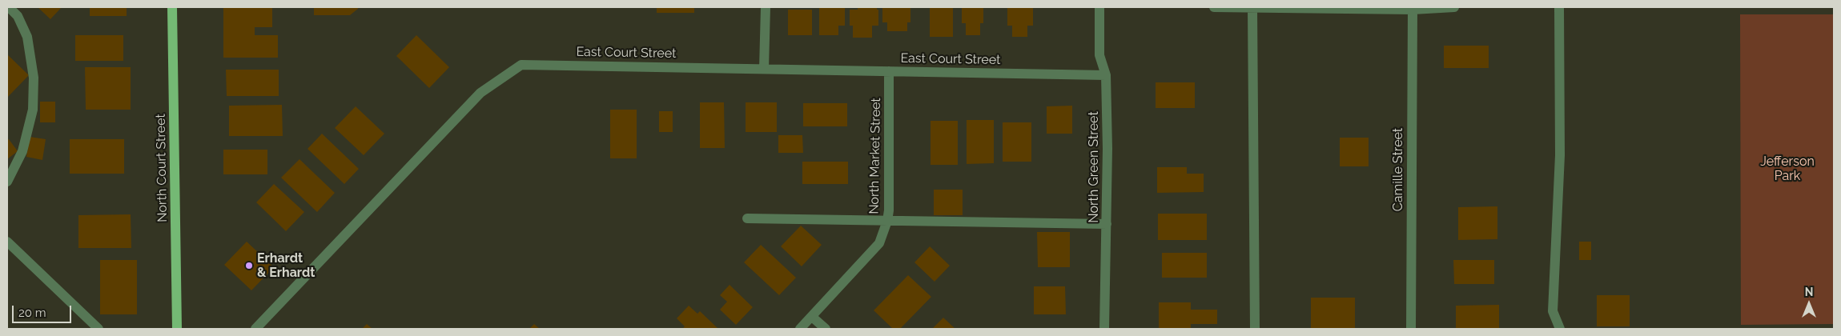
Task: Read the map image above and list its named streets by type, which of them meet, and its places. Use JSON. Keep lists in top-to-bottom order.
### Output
{
  "streets": {
    "main road": ["North Court Street"],
    "street": [
      "East Court Street",
      "North Market Street",
      "North Green Street",
      "Camille Street"
    ]
  },
  "crossings": [
    ["East Court Street", "North Market Street"],
    ["East Court Street", "North Green Street"]
  ],
  "parks": ["Jefferson Park"],
  "places": ["Erhardt & Erhardt"],
  "scale_bar": "20 m",
  "north": "top"
}
